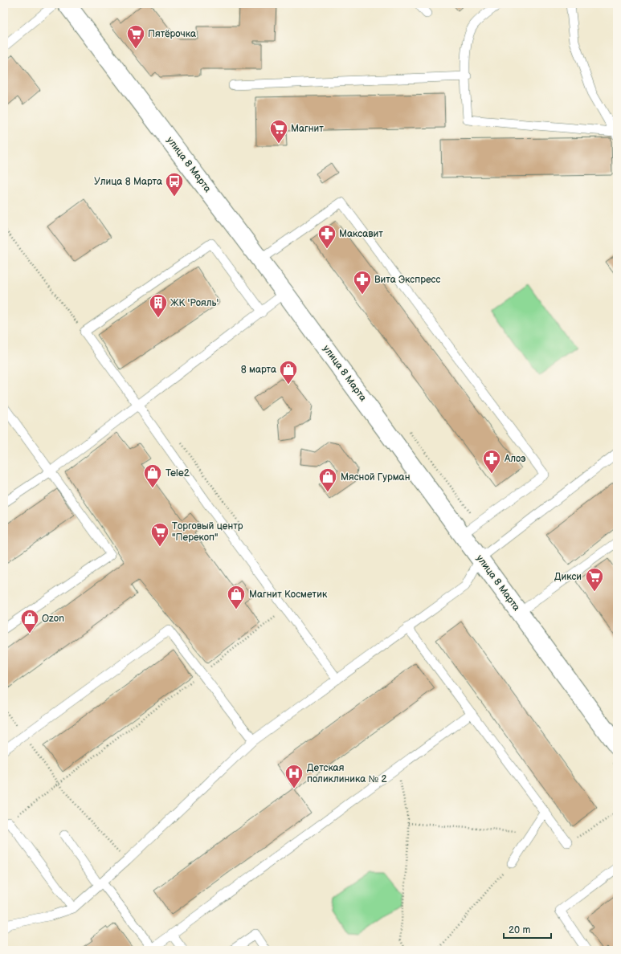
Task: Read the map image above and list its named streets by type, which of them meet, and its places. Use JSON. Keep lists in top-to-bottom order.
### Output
{
  "streets": {
    "street": ["улица 8 Марта"]
  },
  "places": {
    "supermarket": [
      "Пятёрочка",
      "Магнит",
      "Торговый центр \"Перекоп\"",
      "Дикси"
    ],
    "bus stop": ["Улица 8 Марта"],
    "pharmacy": ["Максавит", "Вита Экспресс", "Алоэ"],
    "building": ["ЖК 'Рояль'"],
    "shop": [
      "8 марта",
      "Tele2",
      "Мясной Гурман",
      "Магнит Косметик",
      "Ozon"
    ],
    "hospital": ["Детская поликлиника № 2"]
  },
  "scale_bar": "20 m"
}
